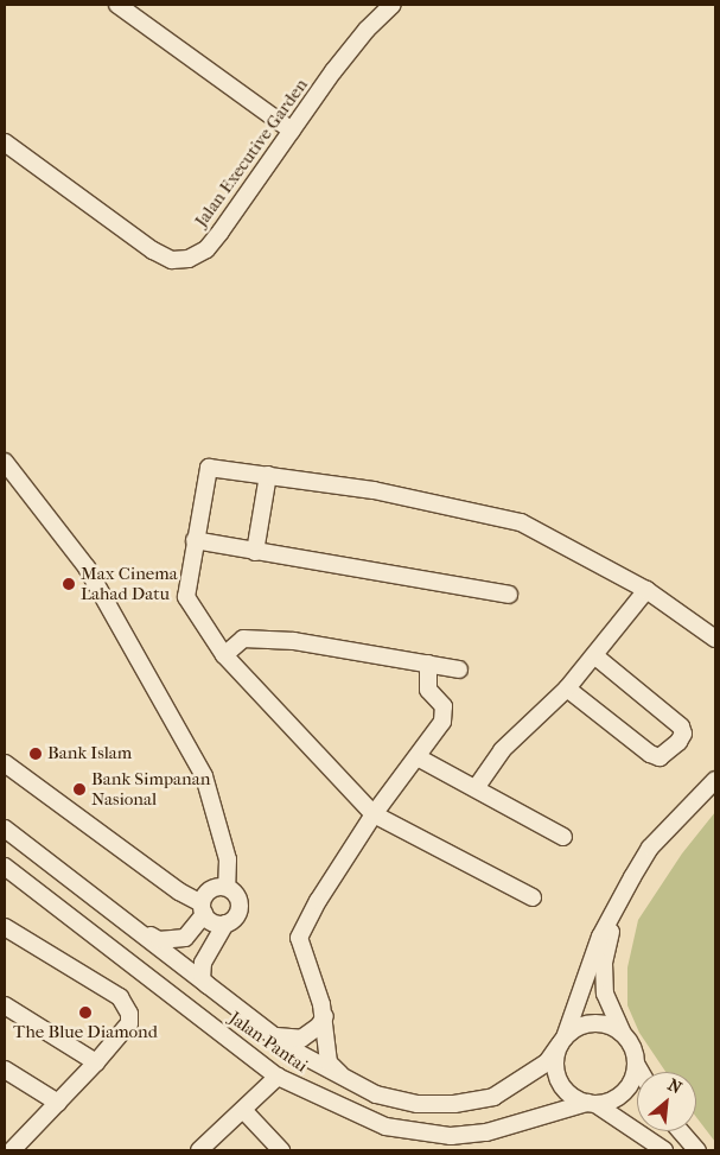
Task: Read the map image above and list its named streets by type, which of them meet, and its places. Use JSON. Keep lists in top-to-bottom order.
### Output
{
  "streets": {
    "street": ["Jalan Executive Garden", "Jalan Pantai"]
  },
  "places": [
    "Max Cinema Lahad Datu",
    "Bank Islam",
    "Bank Simpanan Nasional",
    "The Blue Diamond"
  ],
  "north": "top right"
}
